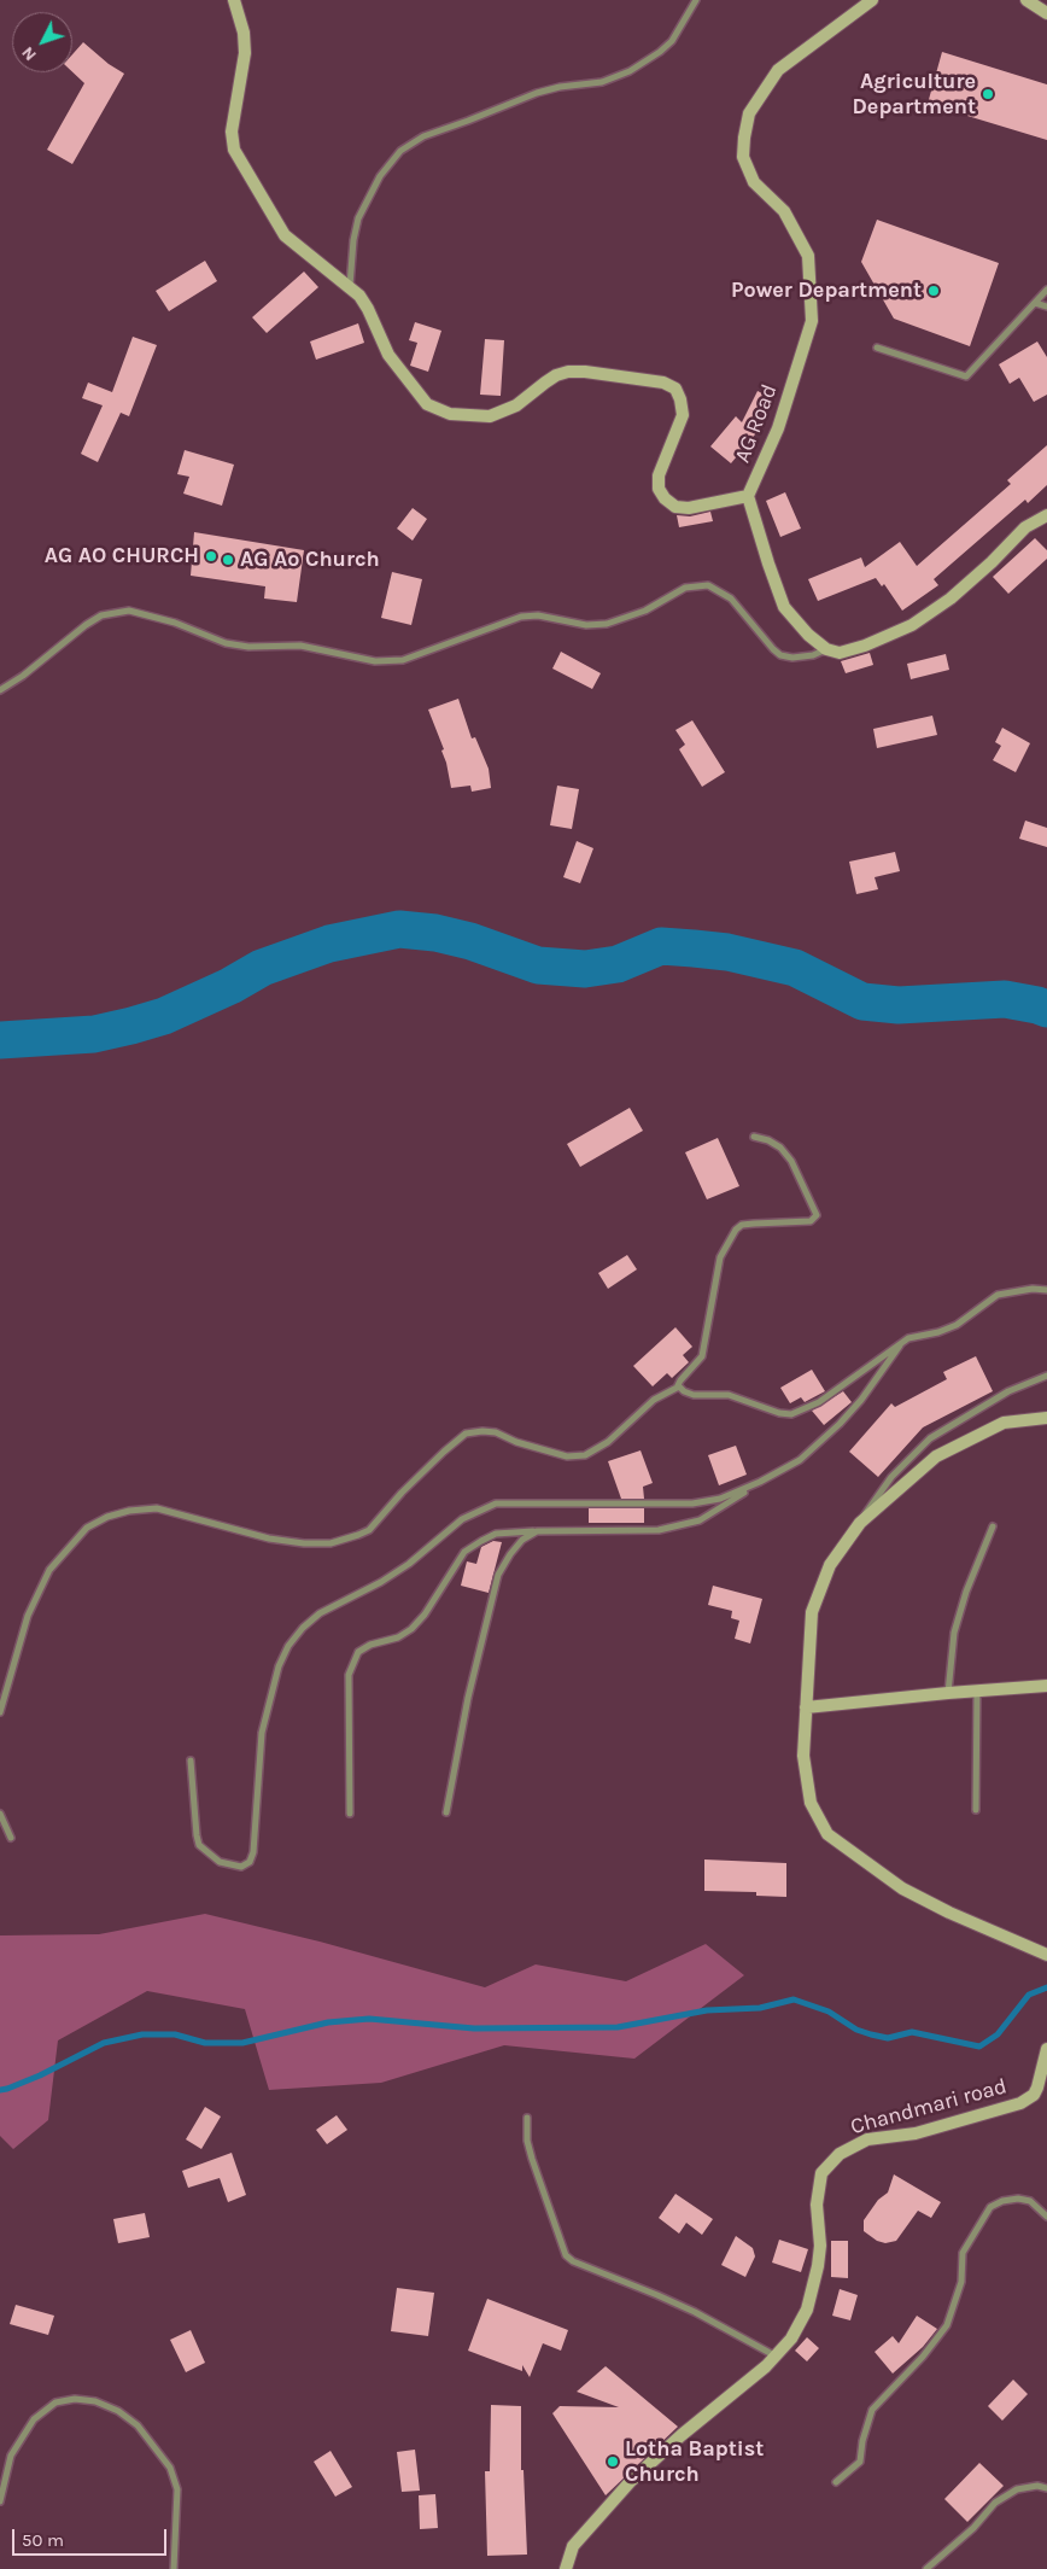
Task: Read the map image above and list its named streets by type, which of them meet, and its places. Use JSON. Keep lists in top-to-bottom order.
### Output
{
  "streets": {
    "main road": ["AG Road", "Chandmari road"]
  },
  "places": [
    "Agriculture Department",
    "Power Department",
    "AG AO CHURCH",
    "AG Ao Church",
    "Lotha Baptist Church"
  ],
  "scale_bar": "50 m",
  "north": "bottom left"
}
